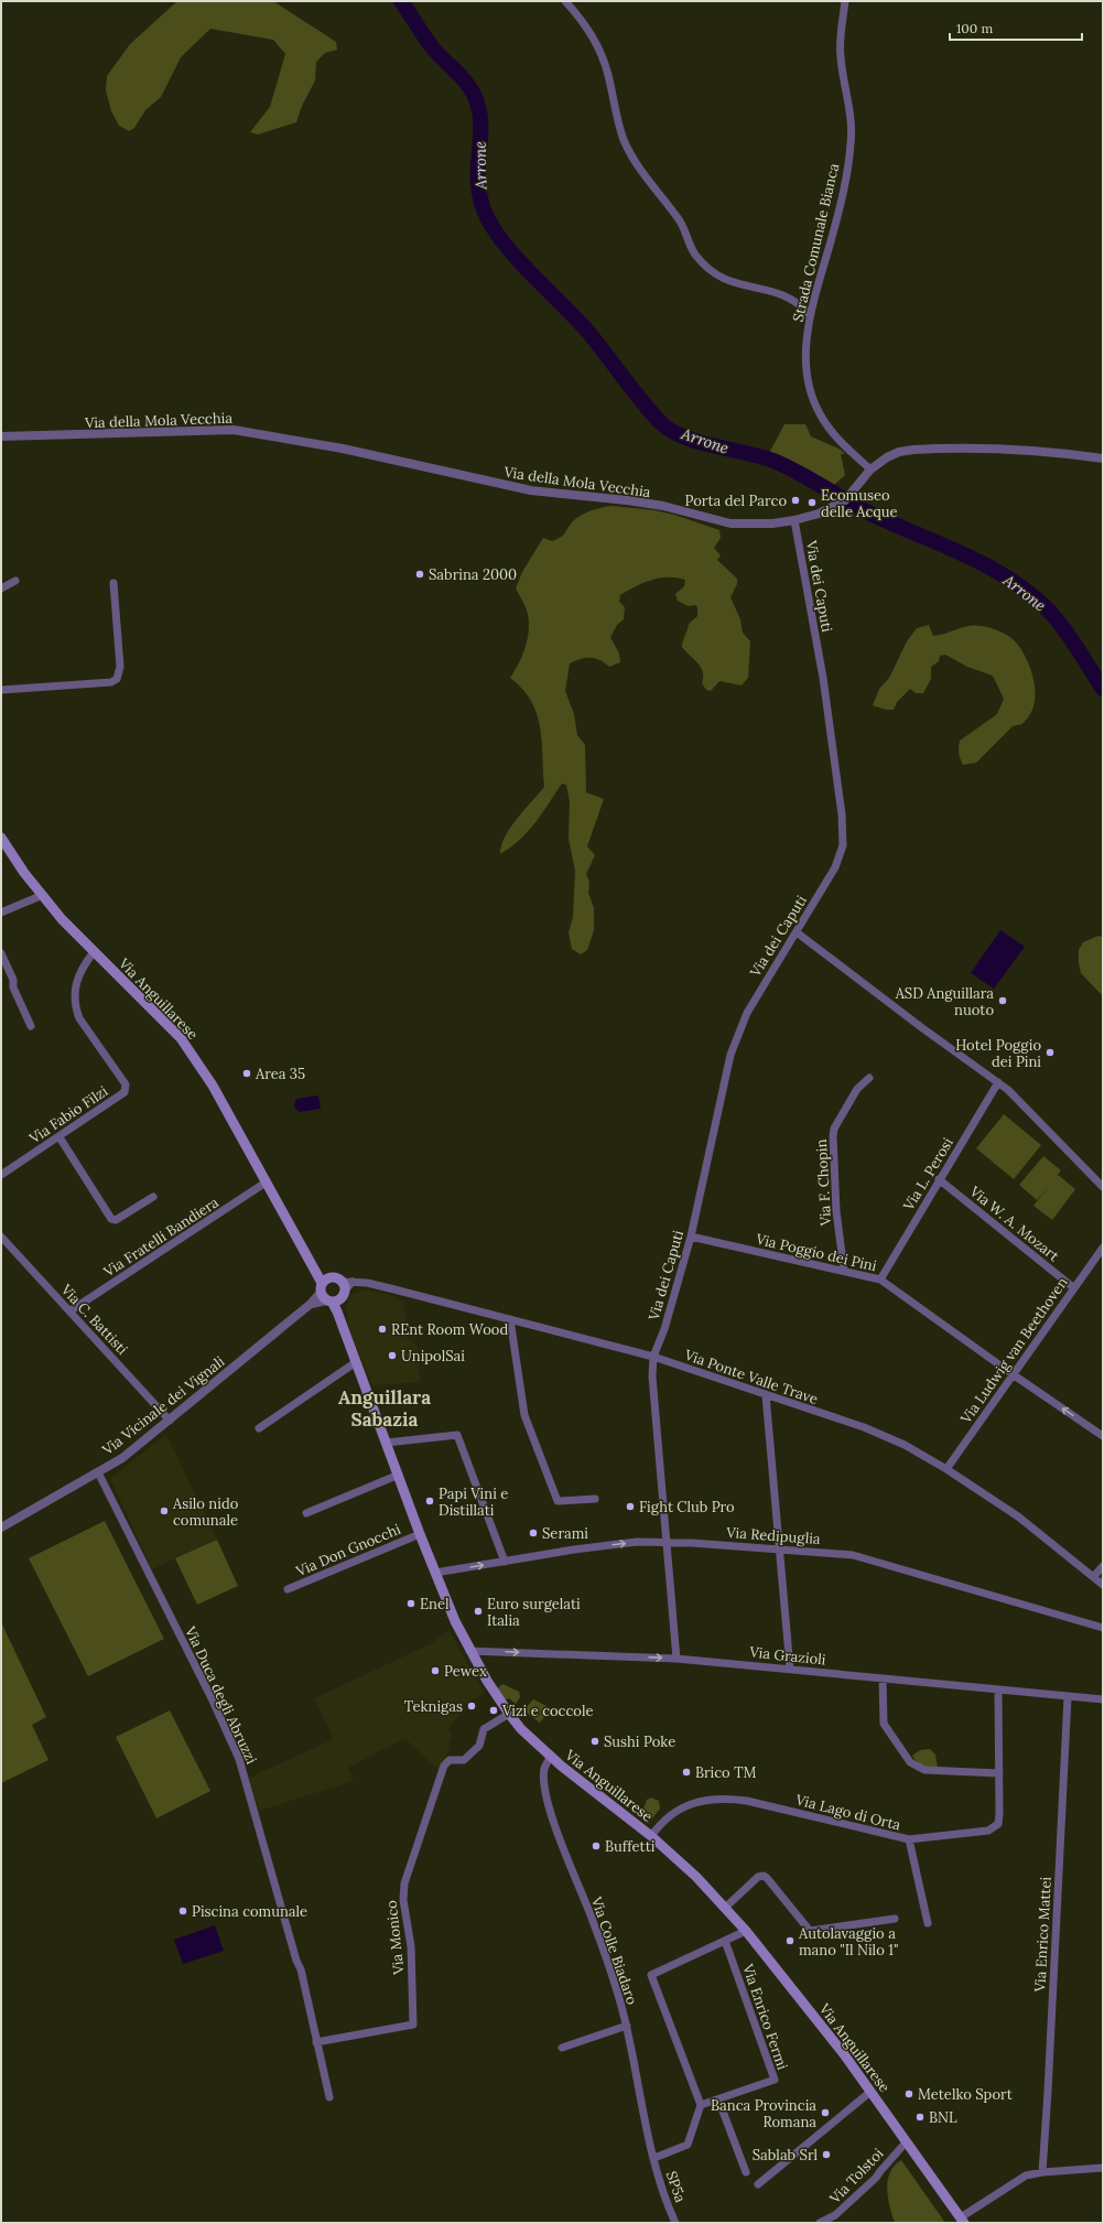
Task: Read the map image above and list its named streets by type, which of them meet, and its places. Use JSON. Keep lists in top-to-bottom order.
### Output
{
  "streets": {
    "main road": ["Via Anguillarese"],
    "street": [
      "Strada Comunale Bianca",
      "Via della Mola Vecchia",
      "Via dei Caputi",
      "Via Fabio Filzi",
      "Via L. Perosi",
      "Via F. Chopin",
      "Via W. A. Mozart",
      "Via Fratelli Bandiera",
      "Via Poggio dei Pini",
      "Via C. Battisti",
      "Via Ludwig van Beethoven",
      "Via Ponte Valle Trave",
      "Via Vicinale dei Vignali",
      "Via Redipuglia",
      "Via Don Gnocchi",
      "Via Grazioli",
      "Via Duca degli Abruzzi",
      "Via Lago di Orta",
      "Via Enrico Mattei",
      "Via Monico",
      "Via Colle Biadaro",
      "Via Enrico Fermi",
      "Via Tolstoi",
      "SP5a"
    ]
  },
  "crossings": [
    ["Strada Comunale Bianca", "Via della Mola Vecchia"],
    ["Via della Mola Vecchia", "Via dei Caputi"],
    ["Via dei Caputi", "Via Poggio dei Pini"],
    ["Via dei Caputi", "Via Ponte Valle Trave"],
    ["Via dei Caputi", "Via Redipuglia"],
    ["Via dei Caputi", "Via Grazioli"],
    ["Via Anguillarese", "Via Fabio Filzi"],
    ["Via Anguillarese", "Via Fratelli Bandiera"],
    ["Via Anguillarese", "Via Ponte Valle Trave"],
    ["Via Anguillarese", "Via Vicinale dei Vignali"],
    ["Via Anguillarese", "Via Redipuglia"],
    ["Via Anguillarese", "Via Don Gnocchi"],
    ["Via Anguillarese", "Via Grazioli"],
    ["Via Anguillarese", "Via Lago di Orta"],
    ["Via Anguillarese", "Via Monico"],
    ["Via Anguillarese", "Via Colle Biadaro"],
    ["Via Anguillarese", "Via Tolstoi"],
    ["Via L. Perosi", "Via W. A. Mozart"],
    ["Via L. Perosi", "Via Poggio dei Pini"],
    ["Via F. Chopin", "Via Poggio dei Pini"],
    ["Via W. A. Mozart", "Via Ludwig van Beethoven"],
    ["Via Fratelli Bandiera", "Via C. Battisti"],
    ["Via Poggio dei Pini", "Via Ludwig van Beethoven"],
    ["Via C. Battisti", "Via Vicinale dei Vignali"],
    ["Via Ludwig van Beethoven", "Via Ponte Valle Trave"],
    ["Via Ponte Valle Trave", "Via Vicinale dei Vignali"],
    ["Via Vicinale dei Vignali", "Via Duca degli Abruzzi"],
    ["Via Grazioli", "Via Lago di Orta"],
    ["Via Grazioli", "Via Enrico Mattei"],
    ["Via Duca degli Abruzzi", "Via Monico"],
    ["Via Colle Biadaro", "SP5a"]
  ],
  "districts": ["Anguillara Sabazia"],
  "water": ["Arrone"],
  "places": [
    "Porta del Parco",
    "Ecomuseo delle Acque",
    "Sabrina 2000",
    "ASD Anguillara nuoto",
    "Hotel Poggio dei Pini",
    "Area 35",
    "REnt Room Wood",
    "UnipolSai",
    "Papi Vini e Distillati",
    "Fight Club Pro",
    "Asilo nido comunale",
    "Serami",
    "Enel",
    "Euro surgelati Italia",
    "Pewex",
    "Teknigas",
    "Vizi e coccole",
    "Sushi Poke",
    "Brico TM",
    "Buffetti",
    "Piscina comunale",
    "Autolavaggio a mano \"Il Nilo 1\"",
    "Metelko Sport",
    "Banca Provincia Romana",
    "BNL",
    "Sablab Srl"
  ],
  "scale_bar": "100 m"
}
